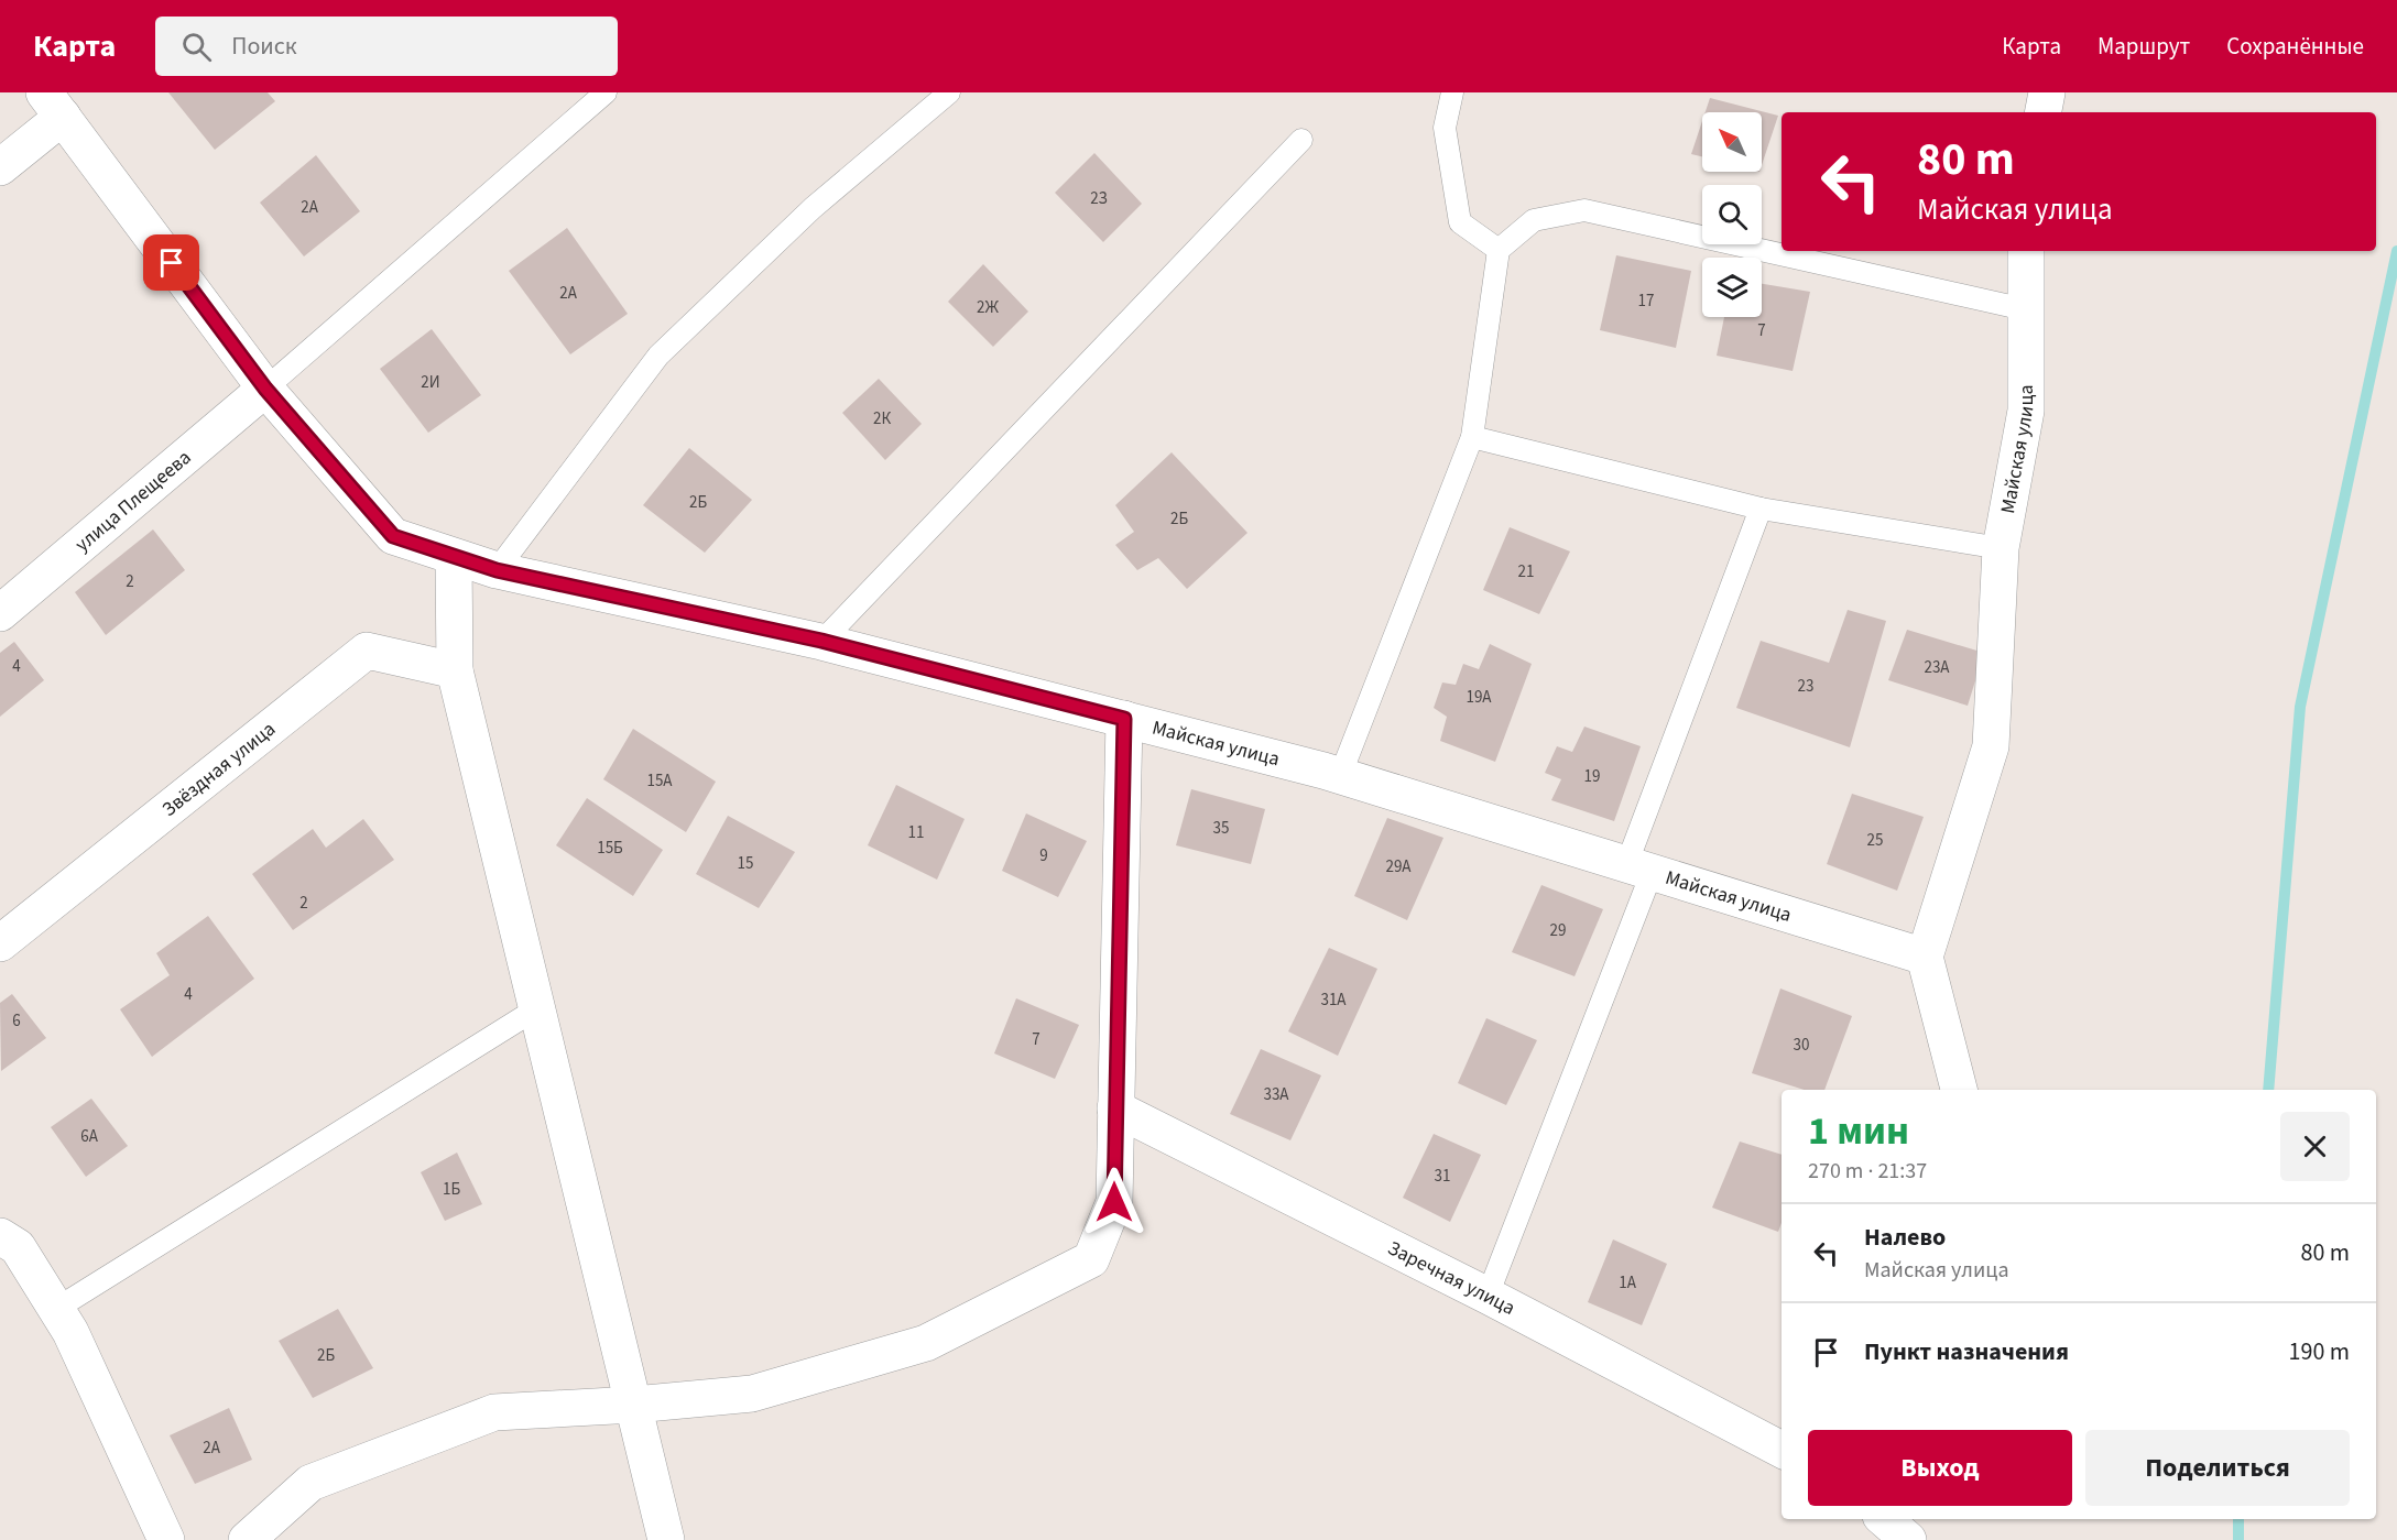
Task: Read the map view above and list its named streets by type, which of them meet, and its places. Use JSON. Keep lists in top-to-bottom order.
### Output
{
  "streets": {
    "street": [
      "Майская улица",
      "улица Плещеева",
      "Звёздная улица",
      "Заречная улица"
    ]
  },
  "crossings": [
    ["Майская улица", "улица Плещеева"]
  ],
  "house_numbers": [
    "2З",
    "2А",
    "2А",
    "17",
    "2Ж",
    "7",
    "2И",
    "2К",
    "2Б",
    "2Б",
    "21",
    "2",
    "4",
    "23А",
    "23",
    "19А",
    "19",
    "15А",
    "35",
    "11",
    "25",
    "15Б",
    "9",
    "15",
    "29А",
    "2",
    "29",
    "4",
    "31А",
    "6",
    "7",
    "30",
    "33А",
    "6А",
    "31",
    "1Б",
    "1А",
    "2Б",
    "2А"
  ],
  "north": "top left",
  "page": {
    "header": "Карта",
    "search": "Поиск",
    "nav": ["Карта", "Маршрут", "Сохранённые"],
    "turn": ["80 m", "Майская улица"],
    "heading": ["1 мин", "270 m · 21:37"],
    "list": [
      {
        "name": "Налево",
        "note": "Майская улица",
        "value": "80 m"
      },
      {
        "name": "Пункт назначения",
        "value": "190 m"
      }
    ],
    "buttons": ["Выход", "Поделиться"]
  }
}
